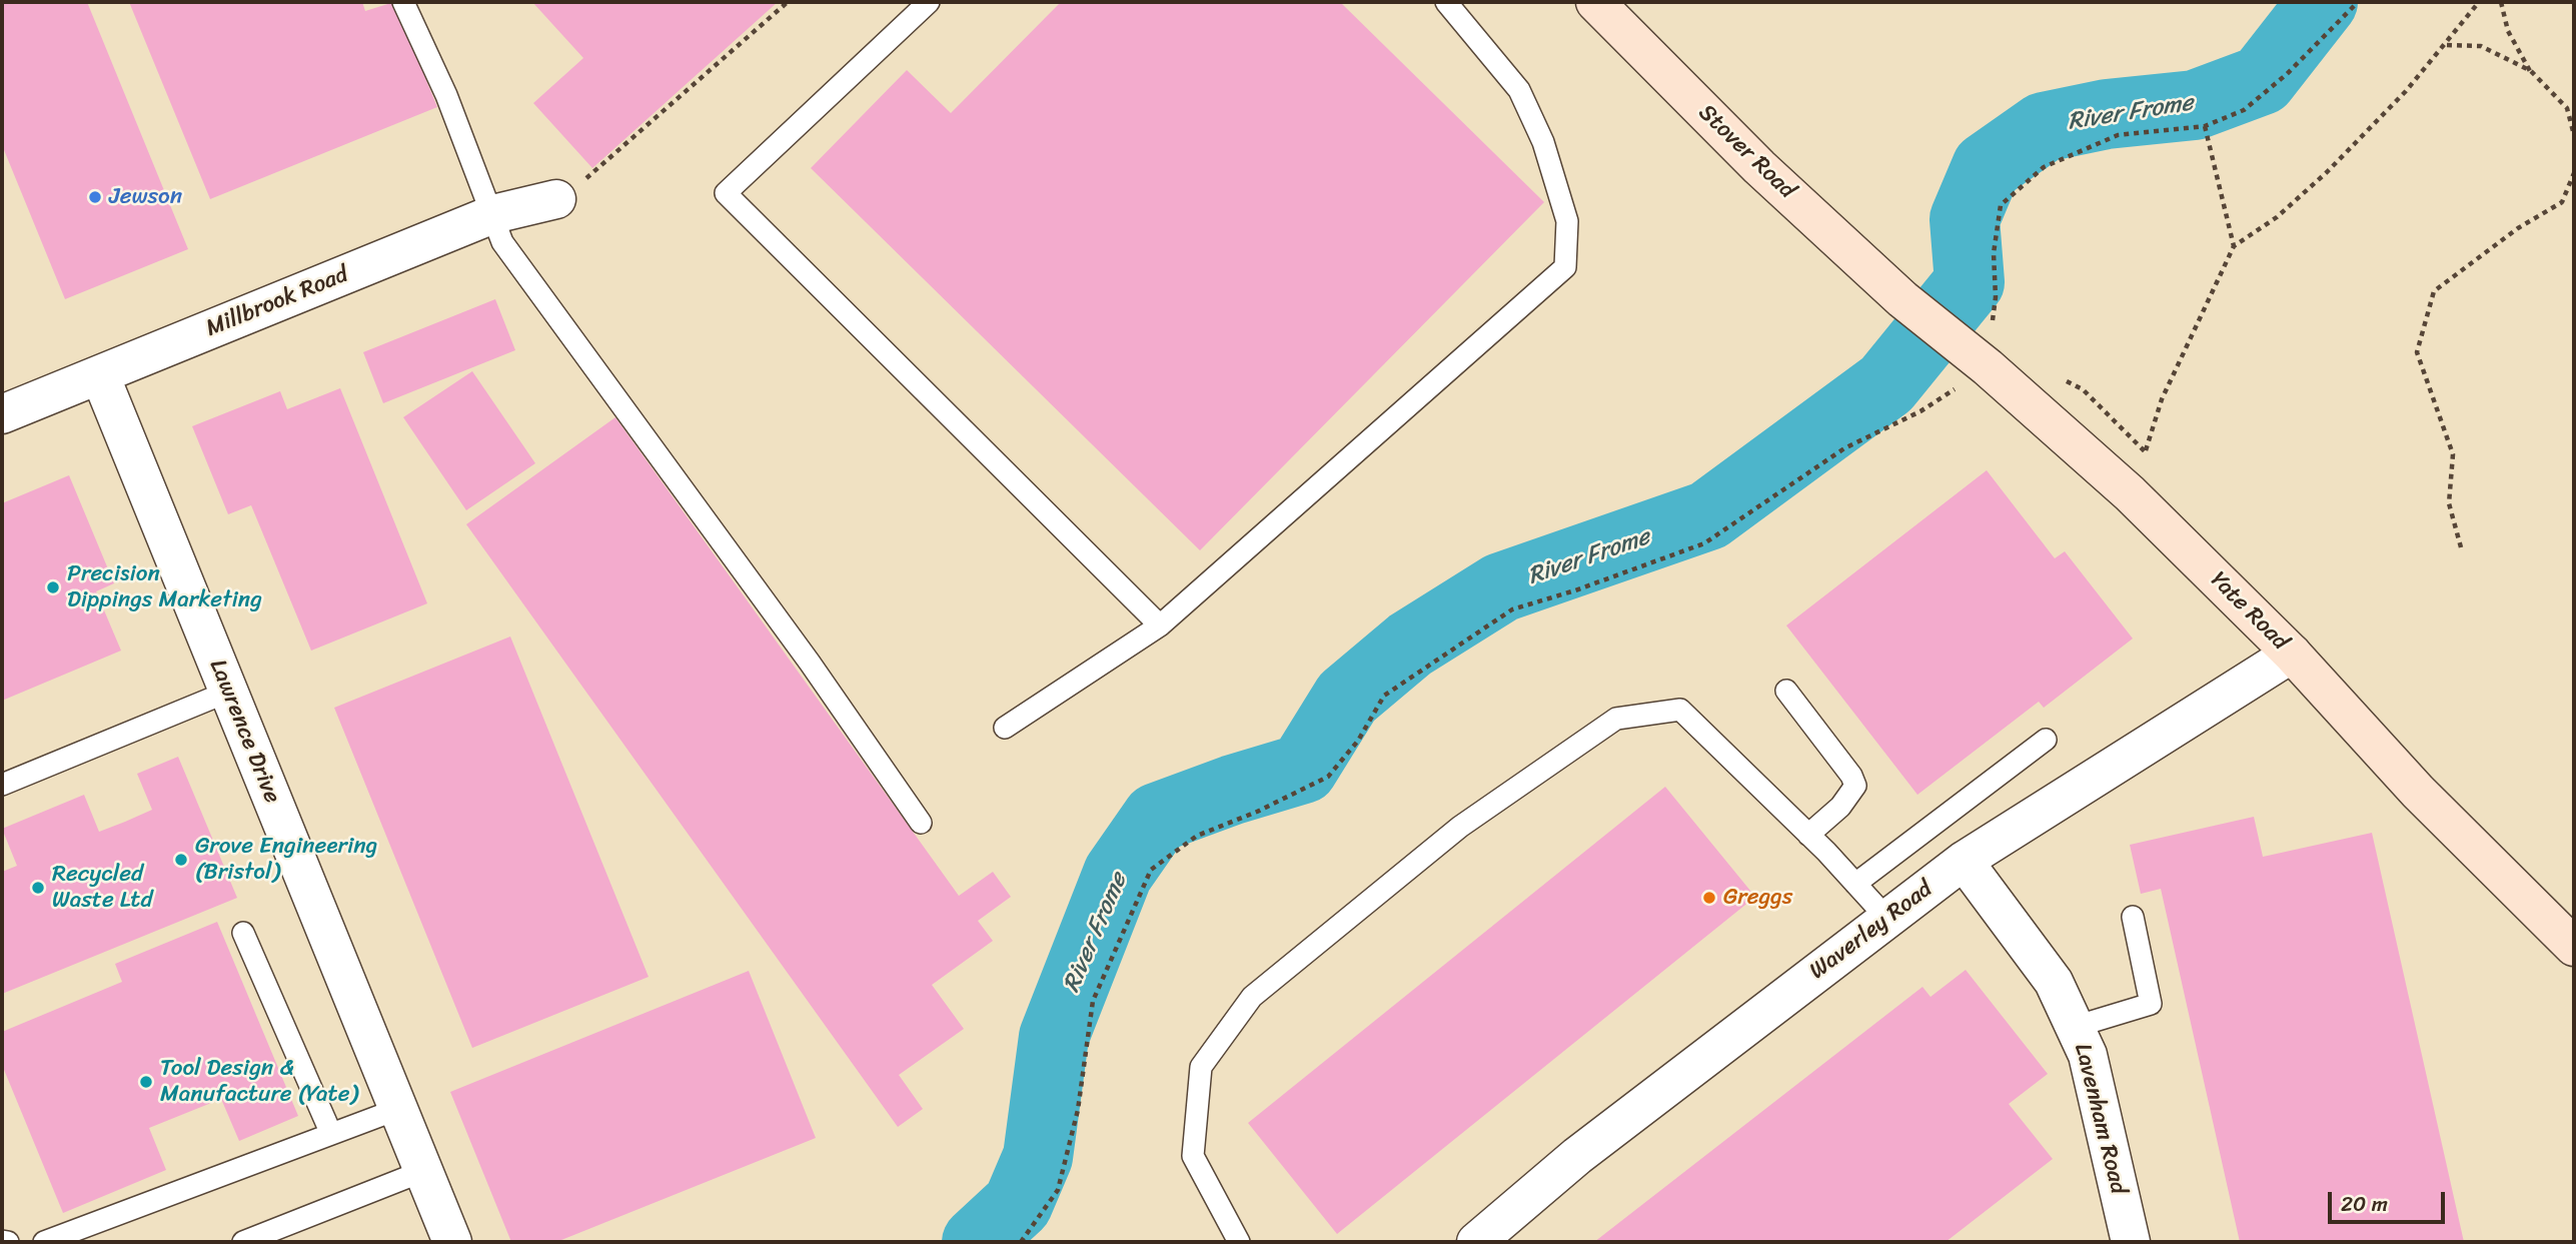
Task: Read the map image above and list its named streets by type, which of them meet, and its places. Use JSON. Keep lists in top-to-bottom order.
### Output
{
  "streets": {
    "main road": ["Stover Road", "Yate Road"],
    "street": [
      "Millbrook Road",
      "Lawrence Drive",
      "Waverley Road",
      "Lavenham Road"
    ]
  },
  "crossings": [
    ["Stover Road", "Yate Road"],
    ["Millbrook Road", "Lawrence Drive"],
    ["Yate Road", "Waverley Road"],
    ["Waverley Road", "Lavenham Road"]
  ],
  "water": ["River Frome"],
  "places": [
    "Jewson",
    "Precision Dippings Marketing",
    "Grove Engineering (Bristol)",
    "Recycled Waste Ltd",
    "Greggs",
    "Tool Design & Manufacture (Yate)"
  ],
  "scale_bar": "20 m"
}
